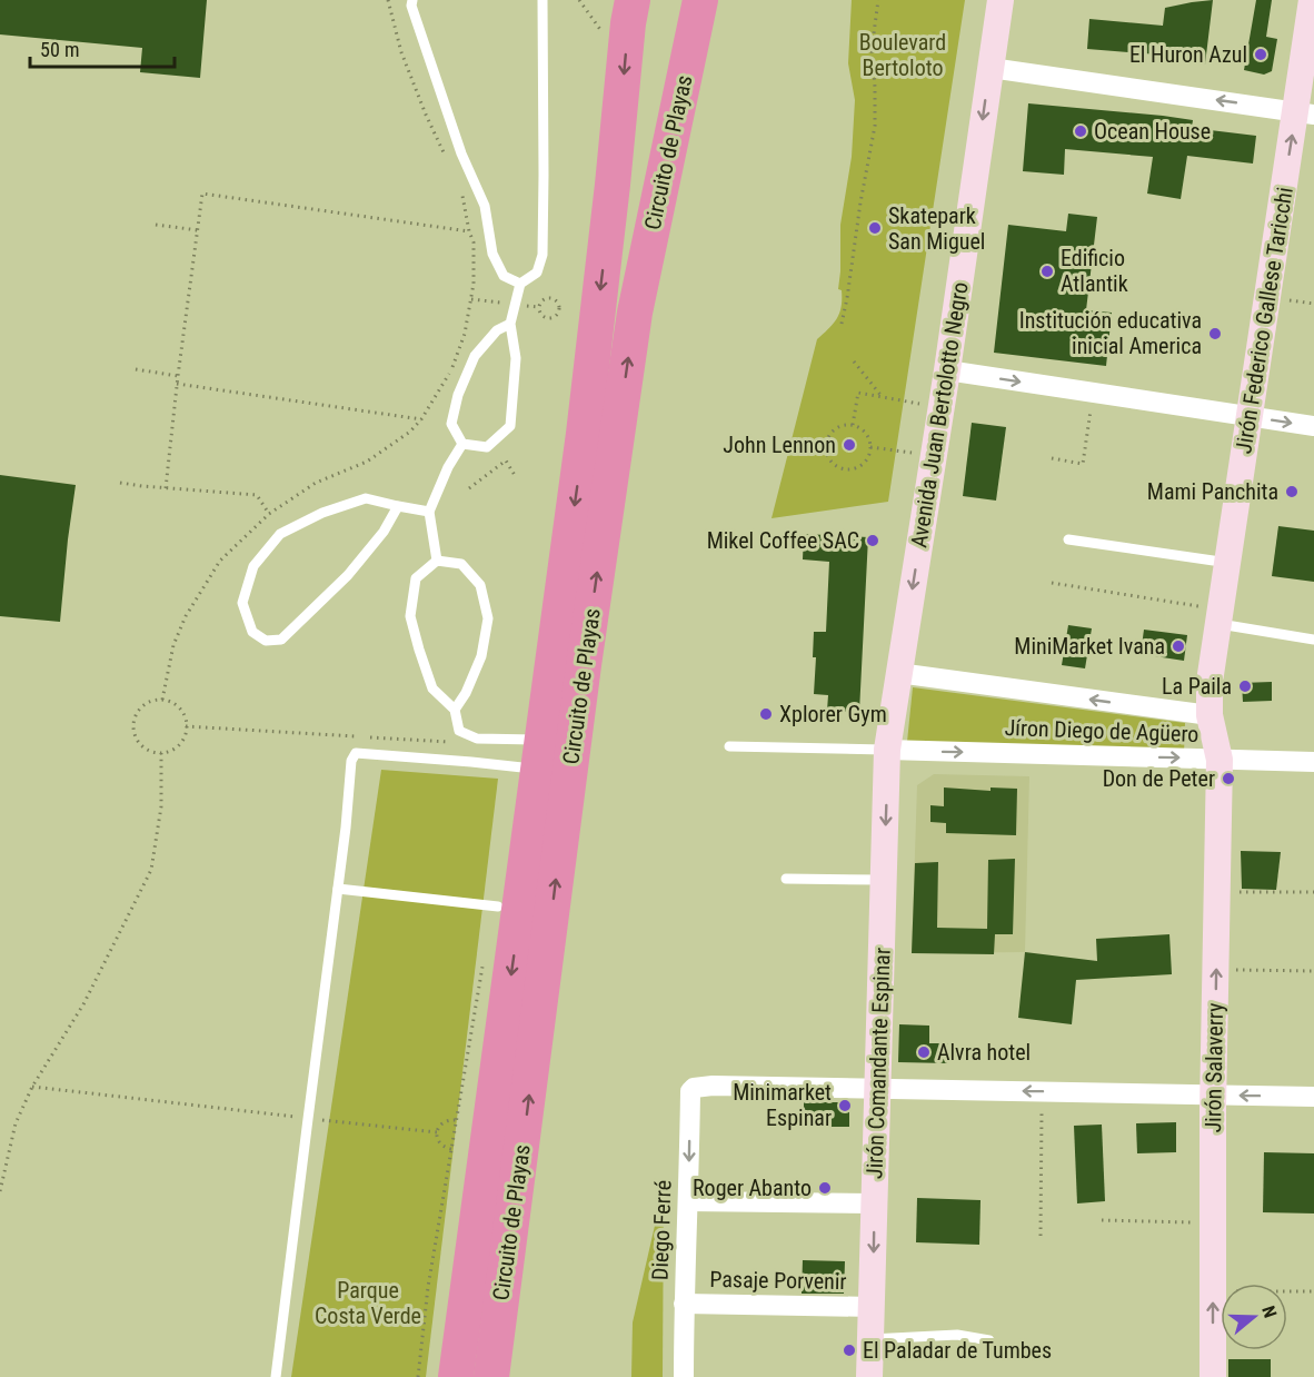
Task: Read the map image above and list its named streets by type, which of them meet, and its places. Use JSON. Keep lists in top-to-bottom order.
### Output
{
  "streets": {
    "highway": ["Circuito de Playas"],
    "main road": [
      "Jirón Federico Gallese Taricchi",
      "Avenida Juan Bertolotto Negro",
      "Jirón Comandante Espinar",
      "Jirón Salaverry"
    ],
    "street": ["Jíron Diego de Agüero", "Diego Ferré", "Pasaje Porvenir"]
  },
  "crossings": [
    ["Jirón Federico Gallese Taricchi", "Jíron Diego de Agüero"],
    ["Jirón Federico Gallese Taricchi", "Jirón Salaverry"],
    ["Avenida Juan Bertolotto Negro", "Jíron Diego de Agüero"],
    ["Avenida Juan Bertolotto Negro", "Jirón Comandante Espinar"],
    ["Jíron Diego de Agüero", "Jirón Comandante Espinar"],
    ["Jíron Diego de Agüero", "Jirón Salaverry"],
    ["Jirón Comandante Espinar", "Diego Ferré"],
    ["Jirón Comandante Espinar", "Pasaje Porvenir"],
    ["Diego Ferré", "Pasaje Porvenir"]
  ],
  "one_way": ["Jirón Federico Gallese Taricchi", "Avenida Juan Bertolotto Negro", "Jirón Comandante Espinar"],
  "parks": ["Boulevard Bertoloto", "Parque Costa Verde"],
  "places": [
    "El Huron Azul",
    "Ocean House",
    "Skatepark San Miguel",
    "Edificio Atlantik",
    "Institución educativa inicial America",
    "John Lennon",
    "Mami Panchita",
    "Mikel Coffee SAC",
    "MiniMarket Ivana",
    "La Paila",
    "Xplorer Gym",
    "Don de Peter",
    "Alvra hotel",
    "Minimarket Espinar",
    "Roger Abanto",
    "El Paladar de Tumbes"
  ],
  "scale_bar": "50 m",
  "north": "right"
}
